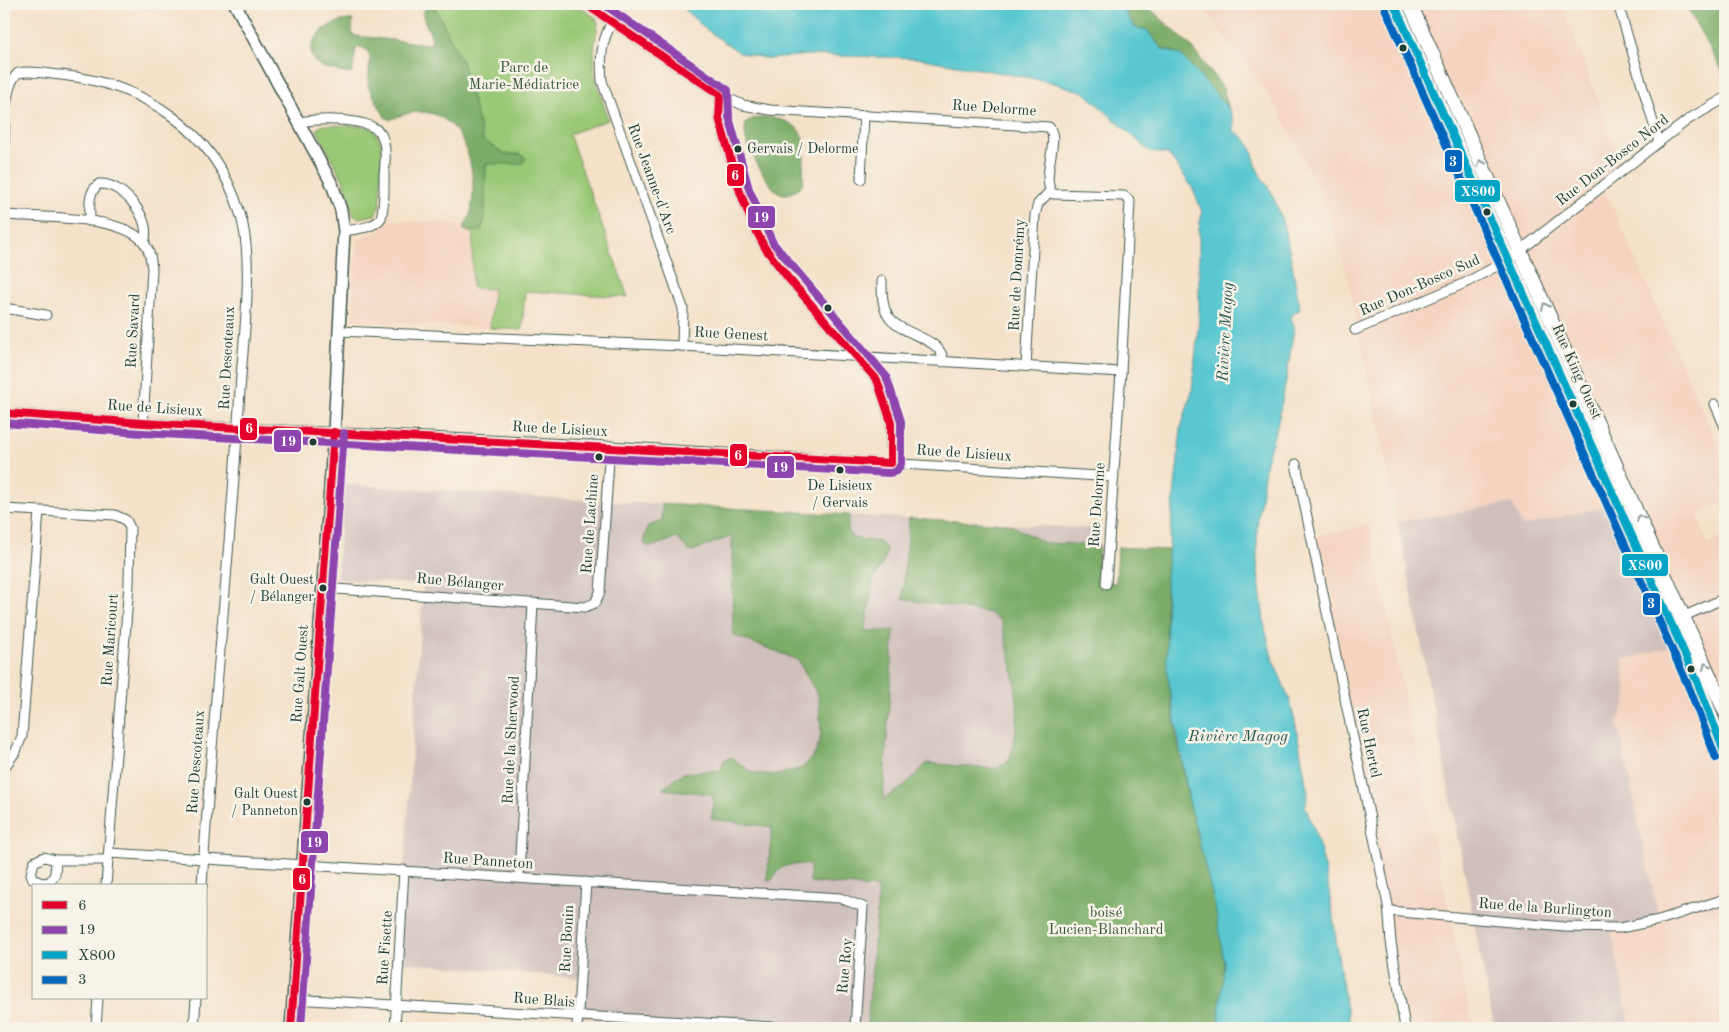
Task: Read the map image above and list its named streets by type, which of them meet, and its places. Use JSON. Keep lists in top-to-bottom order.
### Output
{
  "streets": {
    "main road": ["Rue King Ouest"],
    "street": [
      "Rue Delorme",
      "Rue Don-Bosco Nord",
      "Rue Jeanne-d'Arc",
      "Rue de Domrémy",
      "Rue Don-Bosco Sud",
      "Rue Savard",
      "Rue Genest",
      "Rue Descoteaux",
      "Rue de Lisieux",
      "Rue de Lachine",
      "Rue Bélanger",
      "Rue Maricourt",
      "Rue Galt Ouest",
      "Rue de la Sherwood",
      "Rue Hertel",
      "Rue Panneton",
      "Rue de la Burlington",
      "Rue Bonin",
      "Rue Fisette",
      "Rue Roy",
      "Rue Blais"
    ]
  },
  "crossings": [
    ["Rue Delorme", "Rue Jeanne-d'Arc"],
    ["Rue Delorme", "Rue de Domrémy"],
    ["Rue Delorme", "Rue Genest"],
    ["Rue Delorme", "Rue de Lisieux"],
    ["Rue Don-Bosco Nord", "Rue Don-Bosco Sud"],
    ["Rue Don-Bosco Nord", "Rue King Ouest"],
    ["Rue Jeanne-d'Arc", "Rue Genest"],
    ["Rue de Domrémy", "Rue Genest"],
    ["Rue Don-Bosco Sud", "Rue King Ouest"],
    ["Rue Savard", "Rue de Lisieux"],
    ["Rue Genest", "Rue Galt Ouest"],
    ["Rue Descoteaux", "Rue de Lisieux"],
    ["Rue Descoteaux", "Rue Panneton"],
    ["Rue de Lisieux", "Rue de Lachine"],
    ["Rue de Lisieux", "Rue Galt Ouest"],
    ["Rue de Lachine", "Rue Bélanger"],
    ["Rue Bélanger", "Rue Galt Ouest"],
    ["Rue Bélanger", "Rue de la Sherwood"],
    ["Rue Maricourt", "Rue Panneton"],
    ["Rue Galt Ouest", "Rue Panneton"],
    ["Rue Galt Ouest", "Rue Blais"],
    ["Rue de la Sherwood", "Rue Panneton"],
    ["Rue Hertel", "Rue de la Burlington"],
    ["Rue Panneton", "Rue Bonin"],
    ["Rue Panneton", "Rue Fisette"],
    ["Rue Panneton", "Rue Roy"],
    ["Rue Bonin", "Rue Blais"],
    ["Rue Fisette", "Rue Blais"]
  ],
  "water": ["Rivière Magog"],
  "parks": ["Parc de Marie-Médiatrice", "boisé Lucien-Blanchard"],
  "places": [
    "Gervais / Delorme",
    "De Lisieux / Gervais",
    "Galt Ouest / Bélanger",
    "Galt Ouest / Panneton"
  ],
  "lines": [
    "transit line 6",
    "transit line 19",
    "transit line X800",
    "transit line 3"
  ],
  "legend": [
    "6",
    "19",
    "X800",
    "3"
  ]
}
